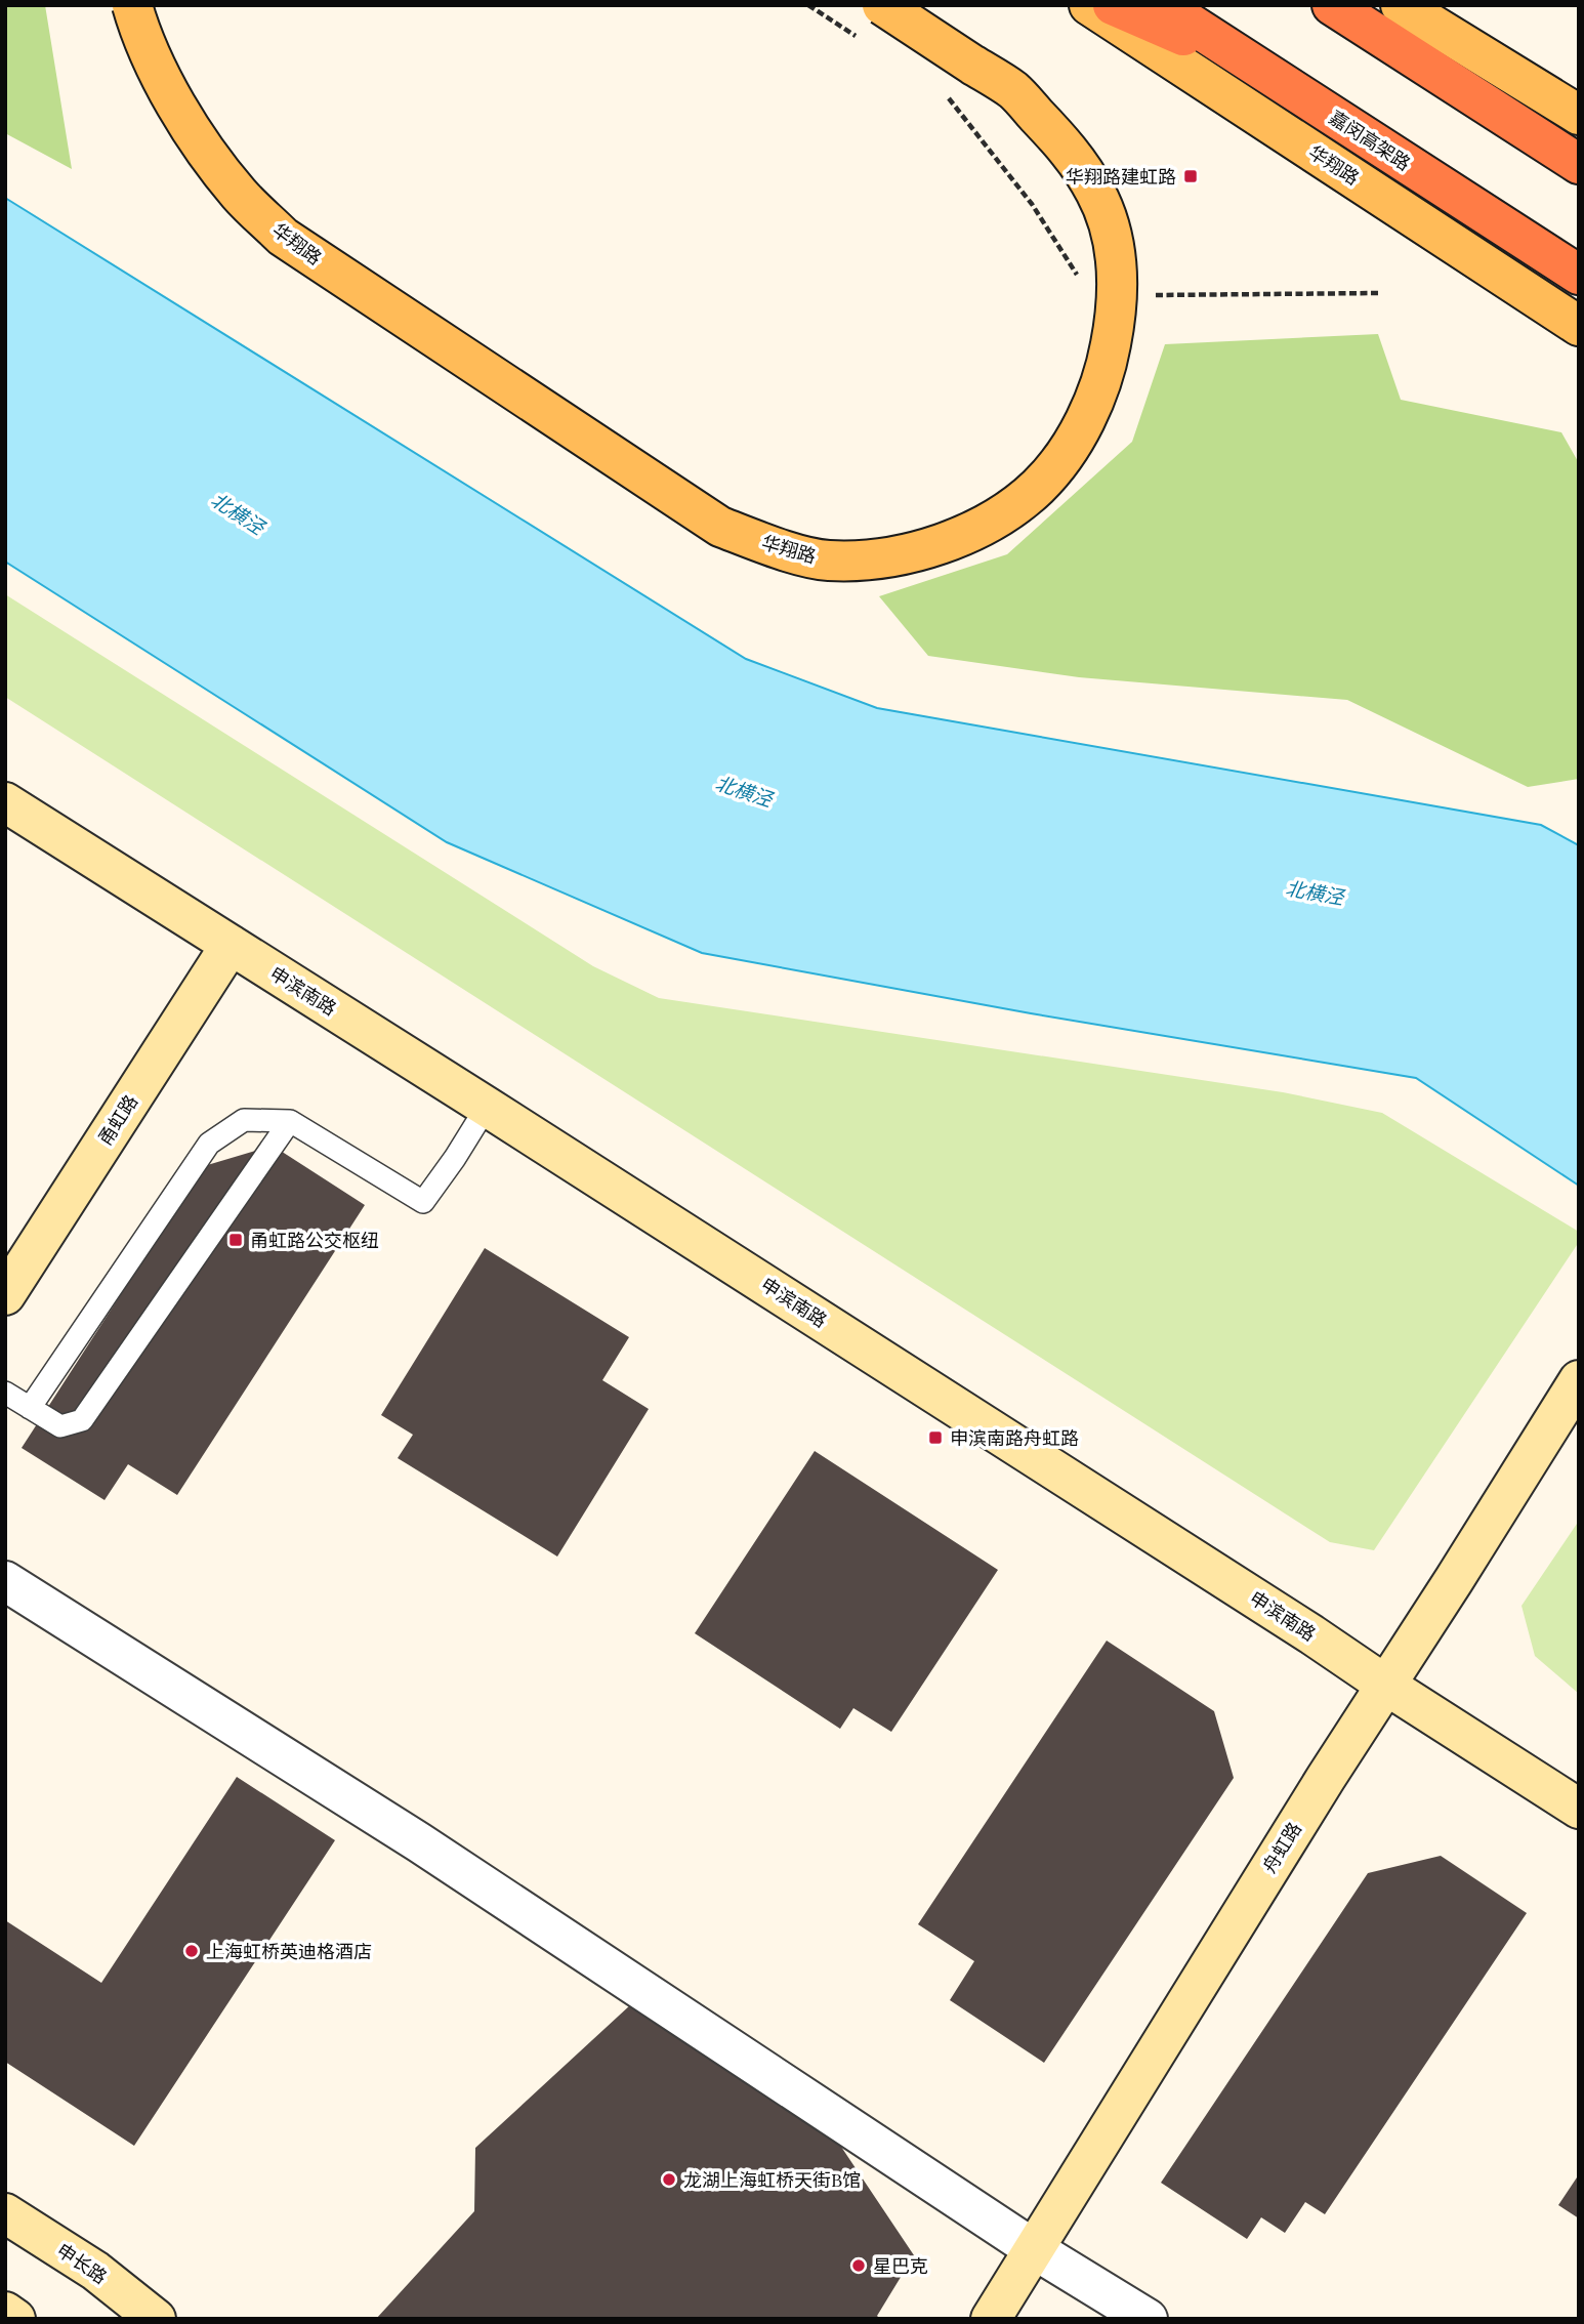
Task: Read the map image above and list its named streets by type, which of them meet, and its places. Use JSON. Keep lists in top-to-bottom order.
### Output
{
  "streets": {
    "highway": ["嘉闵高架路"],
    "main road": [
      "华翔路",
      "申滨南路",
      "甬虹路",
      "舟虹路",
      "申长路"
    ]
  },
  "crossings": [
    ["申滨南路", "甬虹路"],
    ["申滨南路", "舟虹路"]
  ],
  "water": ["北横泾"],
  "places": {
    "transit": ["华翔路建虹路", "甬虹路公交枢纽", "申滨南路舟虹路"],
    "other": ["上海虹桥英迪格酒店", "龙湖上海虹桥天街B馆", "星巴克"]
  }
}
